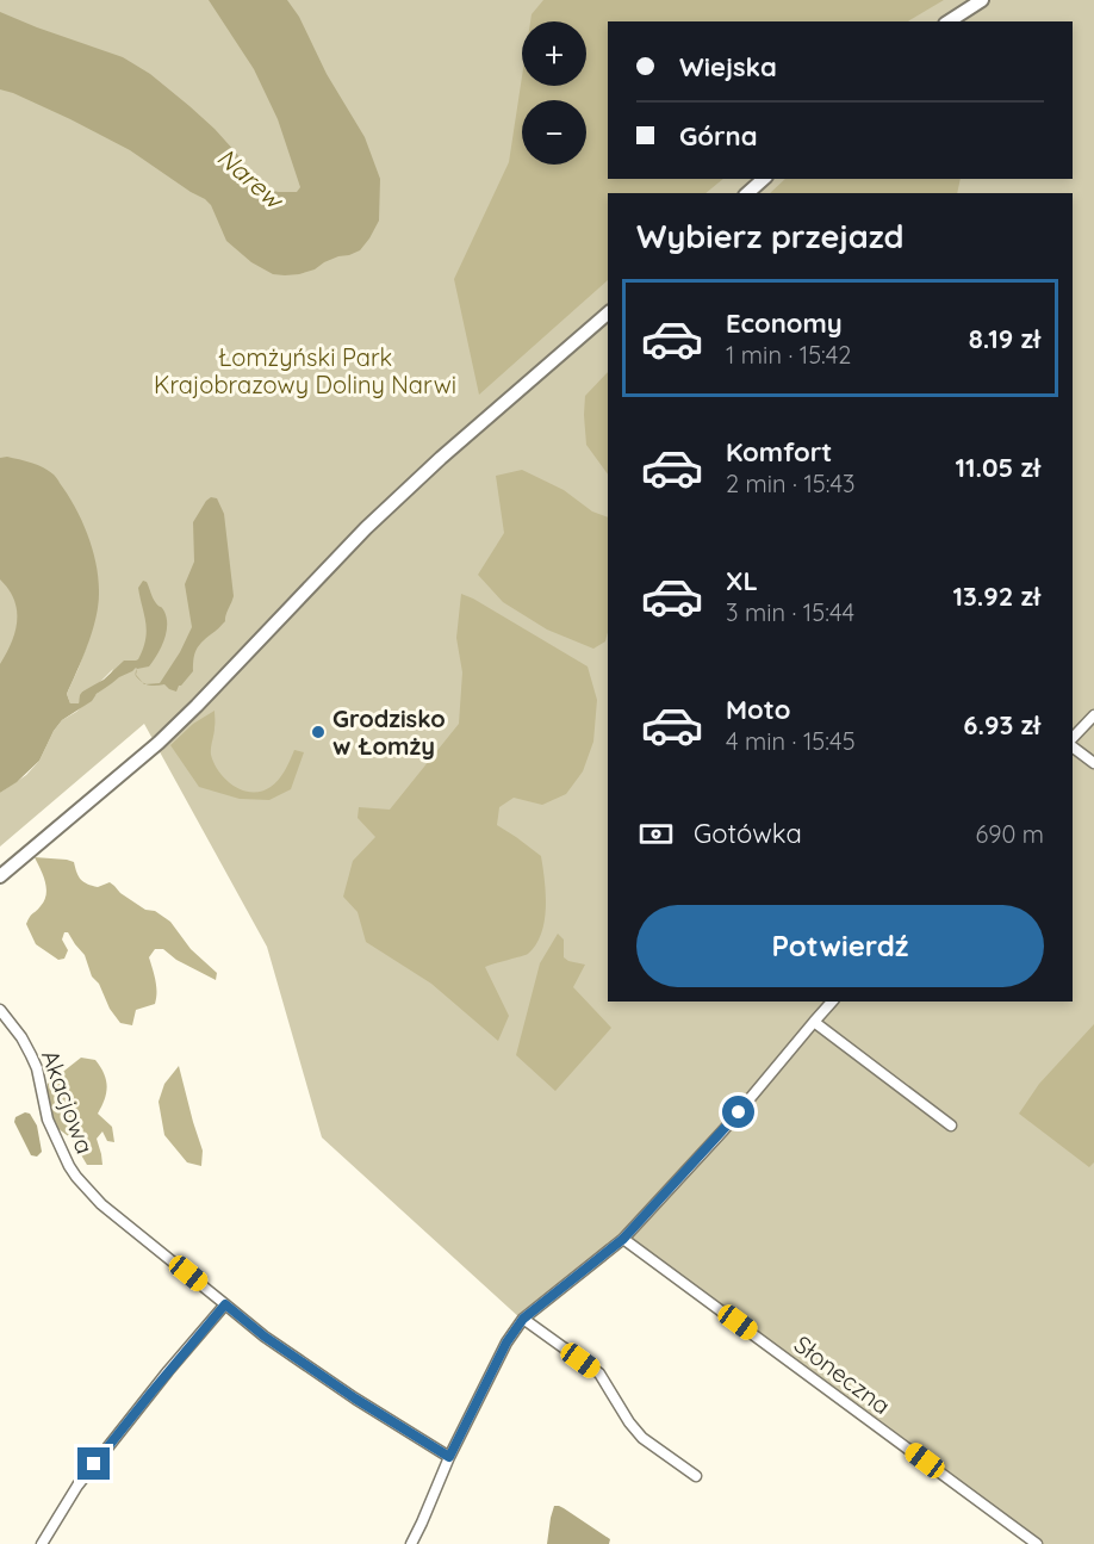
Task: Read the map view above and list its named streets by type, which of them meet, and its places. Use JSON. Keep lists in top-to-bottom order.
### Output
{
  "streets": {
    "street": ["Akacjowa", "Słoneczna"]
  },
  "water": ["Narew"],
  "parks": ["Łomżyński Park Krajobrazowy Doliny Narwi"],
  "places": ["Grodzisko w Łomży"],
  "page": {
    "map_buttons": ["+", "−"],
    "banner": ["Wiejska", "Górna"],
    "heading": "Wybierz przejazd",
    "list": [
      {
        "name": "Economy",
        "note": "1 min · 15:42",
        "value": "8.19 zł"
      },
      {
        "name": "Komfort",
        "note": "2 min · 15:43",
        "value": "11.05 zł"
      },
      {
        "name": "XL",
        "note": "3 min · 15:44",
        "value": "13.92 zł"
      },
      {
        "name": "Moto",
        "note": "4 min · 15:45",
        "value": "6.93 zł"
      }
    ],
    "pay": ["Gotówka", "690 m"],
    "buttons": "Potwierdź"
  }
}
